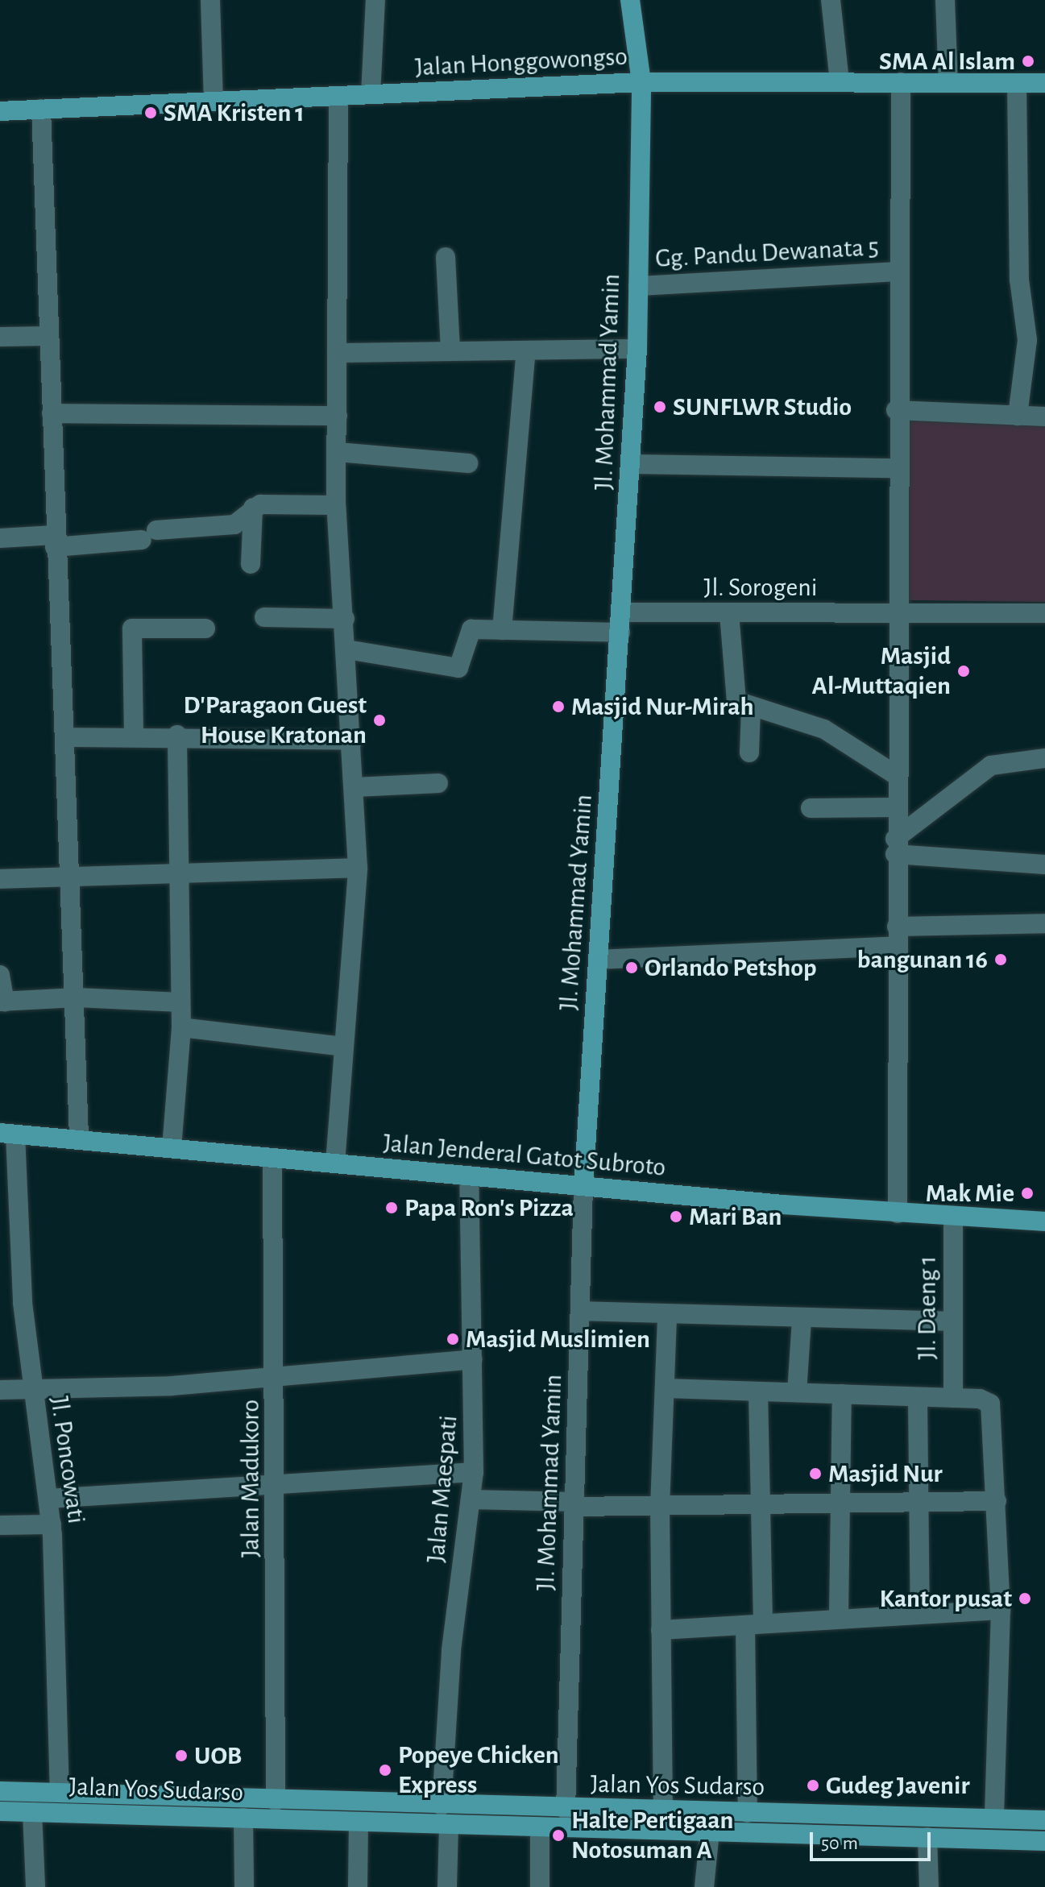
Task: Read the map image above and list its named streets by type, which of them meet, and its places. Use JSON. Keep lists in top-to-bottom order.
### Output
{
  "streets": {
    "main road": [
      "Jalan Honggowongso",
      "Jl. Mohammad Yamin",
      "Jalan Jenderal Gatot Subroto",
      "Jalan Yos Sudarso"
    ],
    "street": [
      "Gg. Pandu Dewanata 5",
      "Jl. Sorogeni",
      "Jl. Daeng 1",
      "Jl. Poncowati",
      "Jalan Madukoro",
      "Jalan Maespati"
    ]
  },
  "crossings": [
    ["Jalan Honggowongso", "Jl. Mohammad Yamin"],
    ["Gg. Pandu Dewanata 5", "Jl. Mohammad Yamin"],
    ["Jl. Mohammad Yamin", "Jl. Sorogeni"],
    ["Jl. Mohammad Yamin", "Jalan Jenderal Gatot Subroto"],
    ["Jl. Mohammad Yamin", "Jalan Yos Sudarso"],
    ["Jalan Jenderal Gatot Subroto", "Jl. Daeng 1"],
    ["Jalan Jenderal Gatot Subroto", "Jl. Poncowati"],
    ["Jalan Jenderal Gatot Subroto", "Jalan Madukoro"],
    ["Jalan Jenderal Gatot Subroto", "Jalan Maespati"],
    ["Jl. Poncowati", "Jalan Yos Sudarso"],
    ["Jalan Madukoro", "Jalan Yos Sudarso"],
    ["Jalan Maespati", "Jalan Yos Sudarso"]
  ],
  "places": [
    "SMA Al Islam",
    "SMA Kristen 1",
    "SUNFLWR Studio",
    "Masjid Al-Muttaqien",
    "Masjid Nur-Mirah",
    "D'Paragaon Guest House Kratonan",
    "bangunan 16",
    "Orlando Petshop",
    "Mak Mie",
    "Papa Ron's Pizza",
    "Mari Ban",
    "Masjid Muslimien",
    "Masjid Nur",
    "Kantor pusat",
    "UOB",
    "Popeye Chicken Express",
    "Gudeg Javenir",
    "Halte Pertigaan Notosuman A"
  ],
  "scale_bar": "50 m"
}
